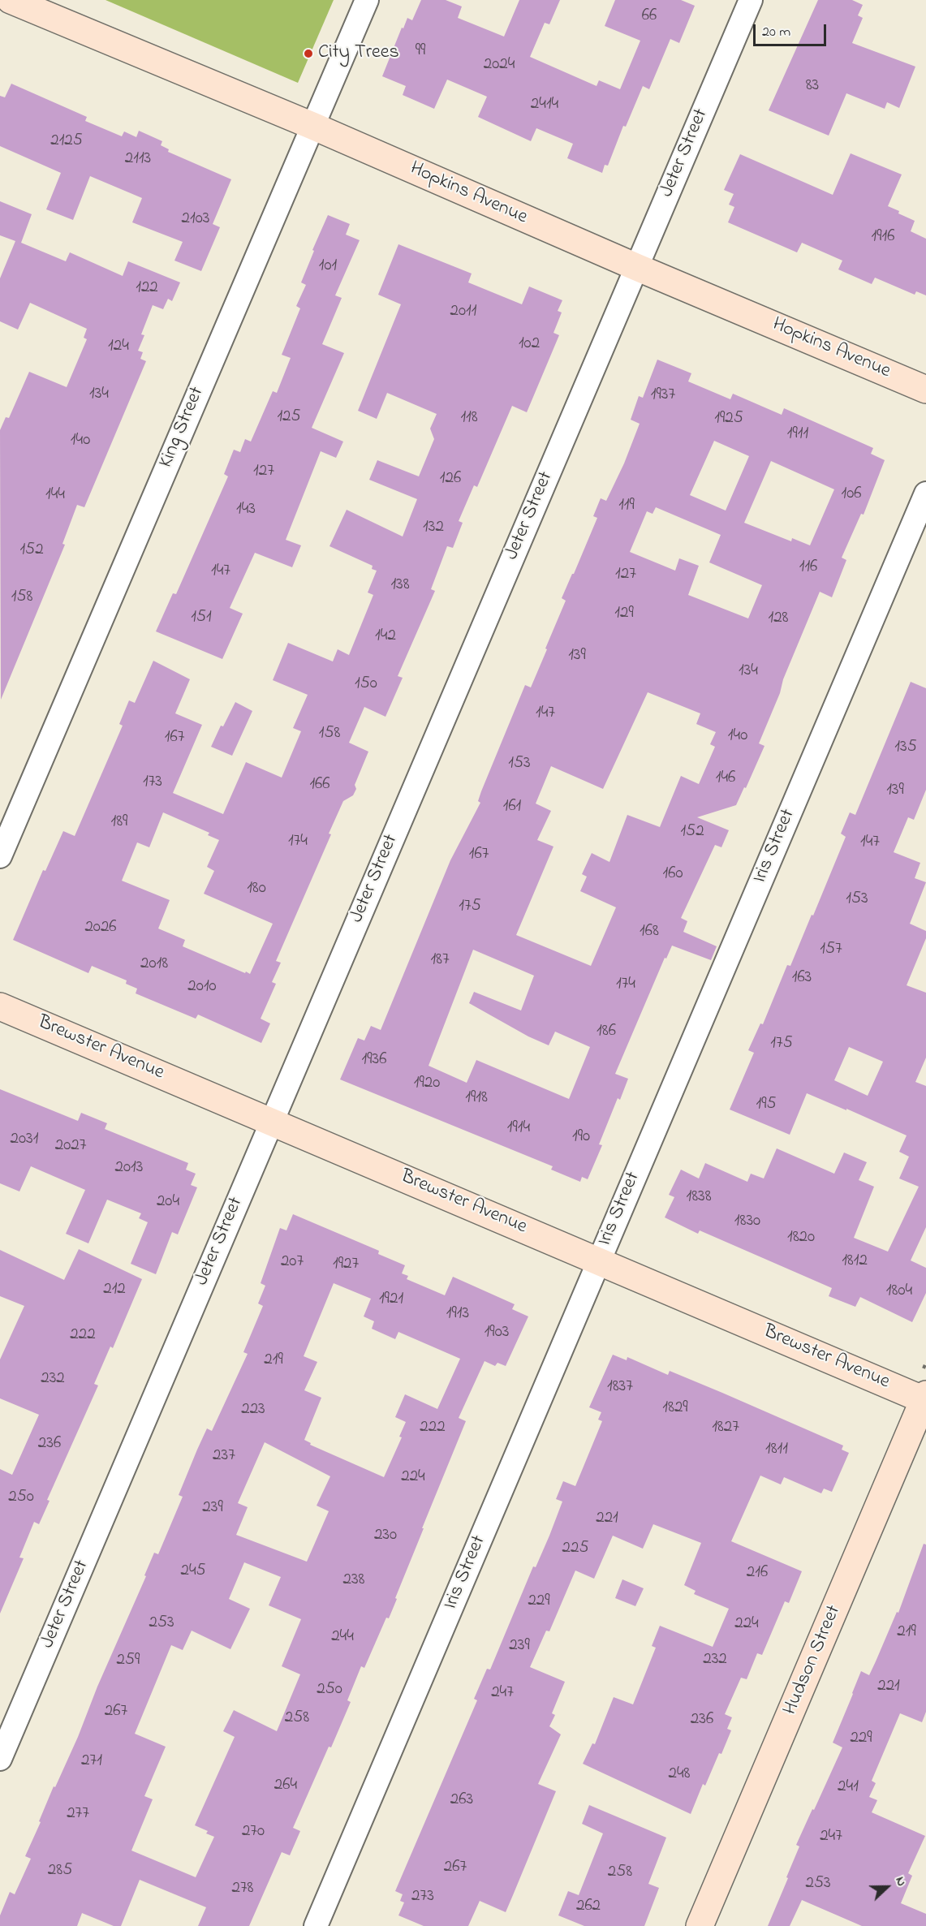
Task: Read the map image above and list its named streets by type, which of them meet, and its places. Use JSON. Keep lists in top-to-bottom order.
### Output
{
  "streets": {
    "street": [
      "Jeter Street",
      "Hopkins Avenue",
      "King Street",
      "Iris Street",
      "Brewster Avenue",
      "Hudson Street"
    ]
  },
  "crossings": [
    ["Jeter Street", "Hopkins Avenue"],
    ["Jeter Street", "Brewster Avenue"],
    ["Hopkins Avenue", "King Street"],
    ["Iris Street", "Brewster Avenue"],
    ["Brewster Avenue", "Hudson Street"]
  ],
  "places": ["City Trees"],
  "house_numbers": [
    "66",
    "99",
    "2024",
    "83",
    "2414",
    "2125",
    "2113",
    "2103",
    "1916",
    "101",
    "122",
    "2011",
    "102",
    "124",
    "134",
    "1937",
    "125",
    "118",
    "1925",
    "1911",
    "140",
    "127",
    "126",
    "106",
    "144",
    "119",
    "143",
    "132",
    "152",
    "116",
    "147",
    "127",
    "138",
    "158",
    "129",
    "151",
    "128",
    "142",
    "139",
    "134",
    "150",
    "147",
    "158",
    "140",
    "167",
    "135",
    "153",
    "146",
    "173",
    "166",
    "139",
    "161",
    "189",
    "152",
    "174",
    "147",
    "167",
    "160",
    "180",
    "153",
    "175",
    "2026",
    "168",
    "157",
    "187",
    "2018",
    "163",
    "174",
    "2010",
    "186",
    "175",
    "1936",
    "1920",
    "1918",
    "195",
    "1914",
    "190",
    "2031",
    "2027",
    "2013",
    "1838",
    "204",
    "1830",
    "1820",
    "1812",
    "207",
    "1927",
    "212",
    "1804",
    "1921",
    "1913",
    "1903",
    "222",
    "219",
    "232",
    "1837",
    "1829",
    "223",
    "222",
    "1827",
    "236",
    "1811",
    "237",
    "224",
    "250",
    "239",
    "221",
    "230",
    "225",
    "245",
    "216",
    "238",
    "229",
    "253",
    "224",
    "219",
    "244",
    "239",
    "232",
    "259",
    "221",
    "250",
    "247",
    "267",
    "258",
    "236",
    "229",
    "271",
    "248",
    "264",
    "241",
    "263",
    "277",
    "270",
    "247",
    "267",
    "285",
    "258",
    "253",
    "278",
    "273",
    "262"
  ],
  "scale_bar": "20 m",
  "north": "right"
}
